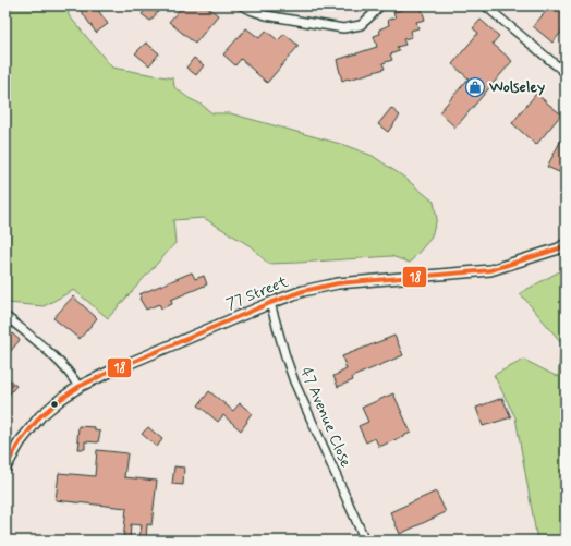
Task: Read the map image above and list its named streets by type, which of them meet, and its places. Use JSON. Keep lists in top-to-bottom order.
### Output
{
  "streets": {
    "main road": ["77 Street"],
    "street": ["47 Avenue Close"]
  },
  "crossings": [
    ["77 Street", "47 Avenue Close"]
  ],
  "places": {
    "shop": ["Wolseley"]
  },
  "lines": ["transit line 18"]
}
